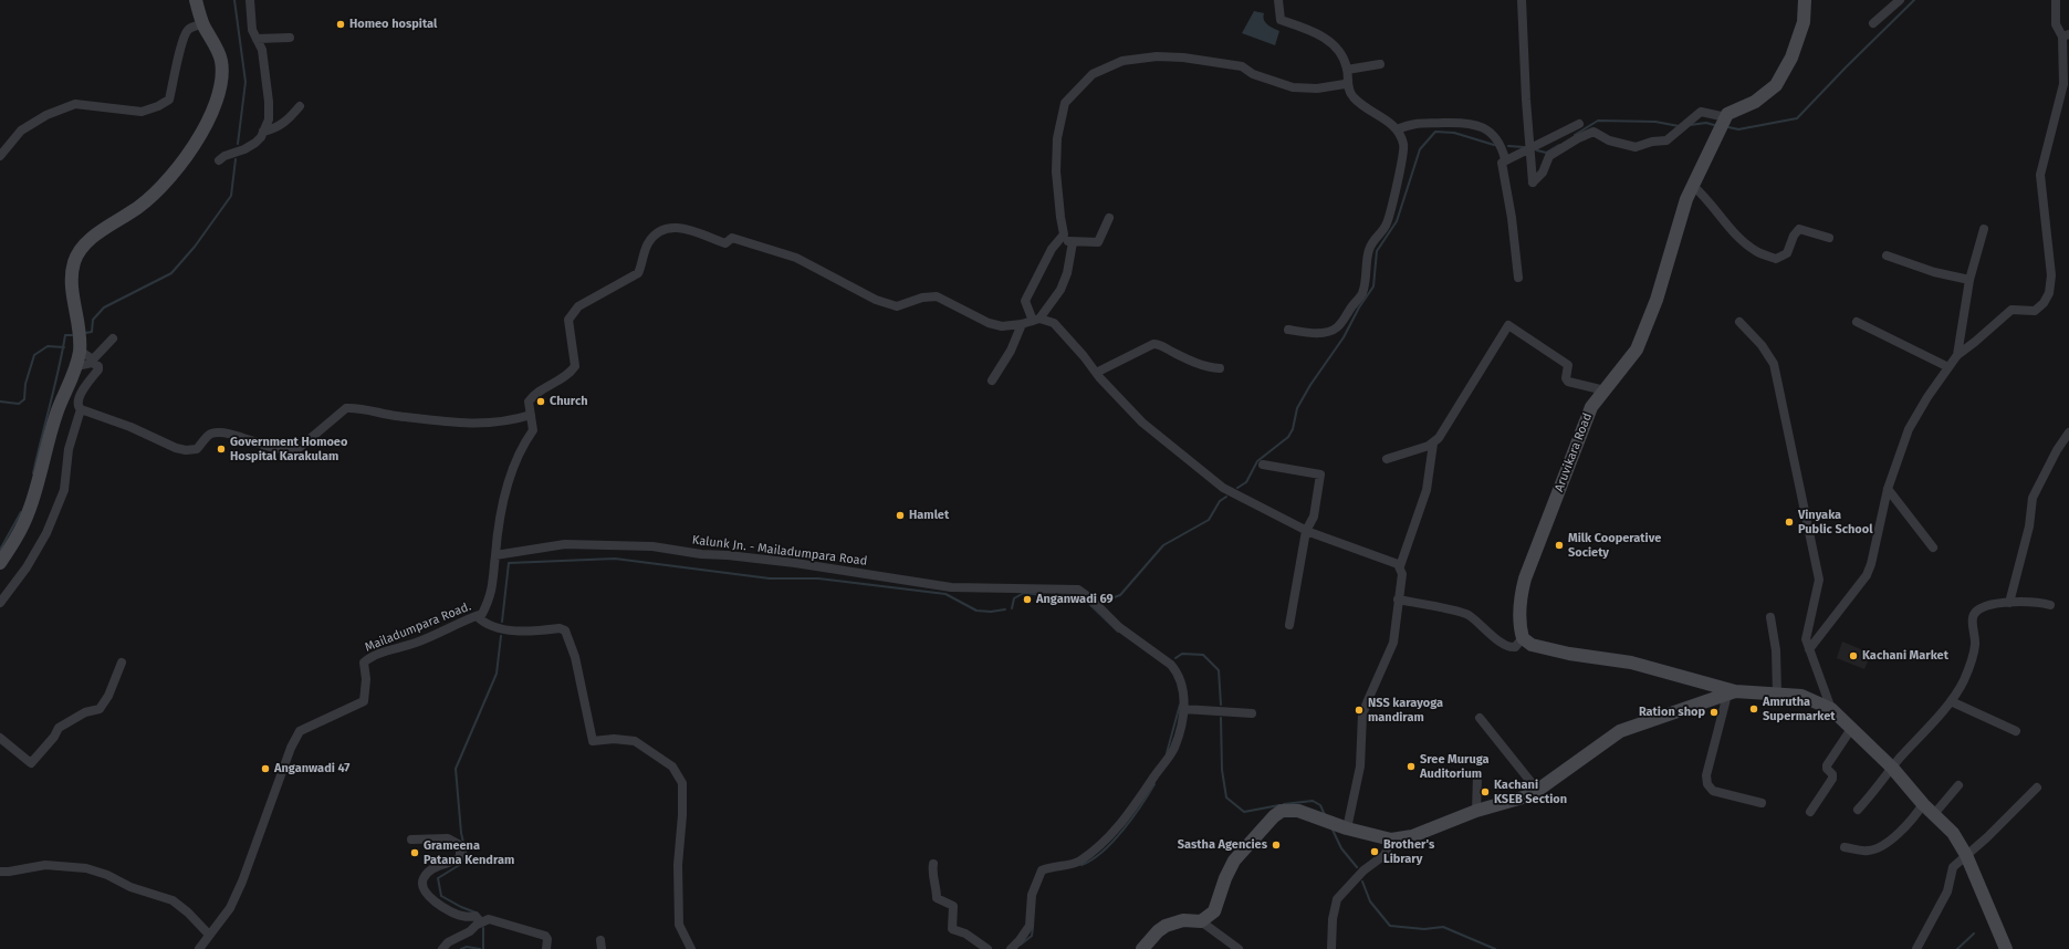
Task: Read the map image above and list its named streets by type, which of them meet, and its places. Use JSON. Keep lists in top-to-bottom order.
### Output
{
  "streets": {
    "main road": ["Aruvikara Road"],
    "street": ["Kalunk Jn. - Mailadumpara Road", "Mailadumpara Road."]
  },
  "crossings": [
    ["Kalunk Jn. - Mailadumpara Road", "Mailadumpara Road."]
  ],
  "places": [
    "Homeo hospital",
    "Church",
    "Government Homoeo Hospital Karakulam",
    "Hamlet",
    "Vinyaka Public School",
    "Milk Cooperative Society",
    "Anganwadi 69",
    "Kachani Market",
    "Amrutha Supermarket",
    "NSS karayoga mandiram",
    "Ration shop",
    "Sree Muruga Auditorium",
    "Anganwadi 47",
    "Kachani KSEB Section",
    "Sastha Agencies",
    "Brother's Library",
    "Grameena Patana Kendram"
  ]
}
